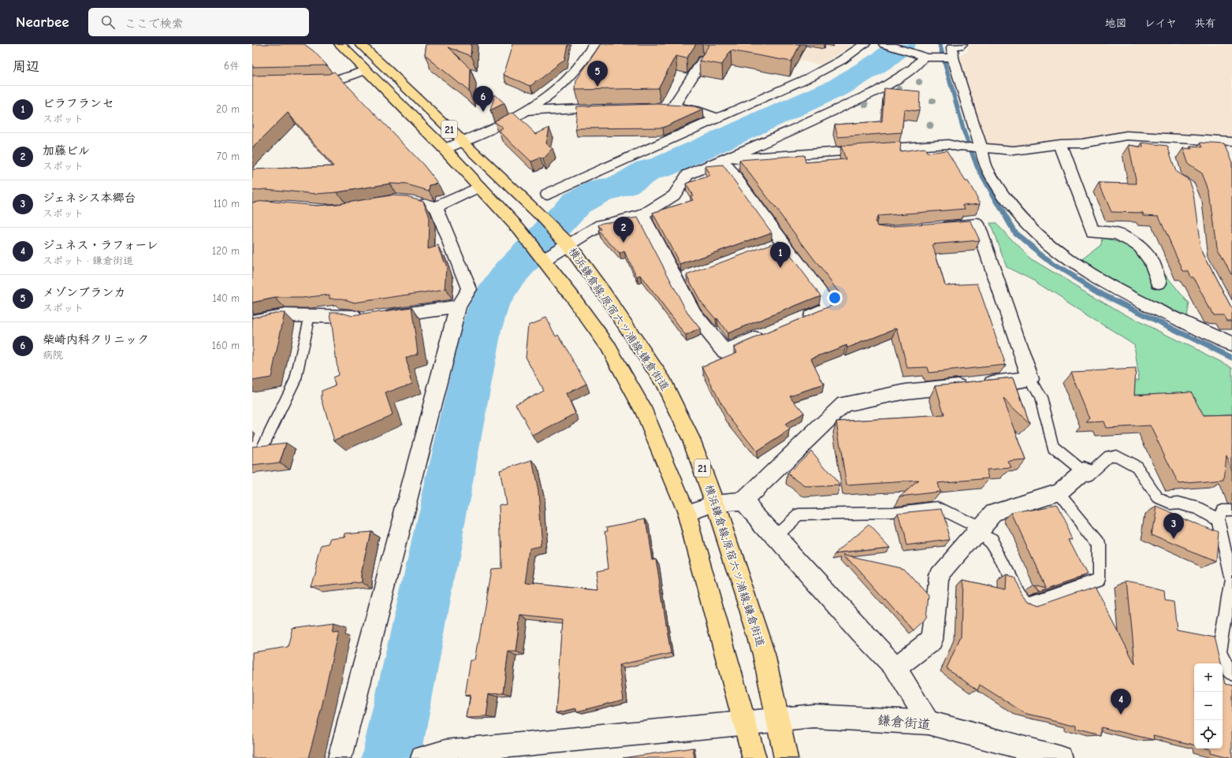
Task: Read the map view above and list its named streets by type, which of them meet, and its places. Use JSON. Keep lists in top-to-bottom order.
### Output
{
  "streets": {
    "main road": ["21", "横浜鎌倉線;原宿六ツ浦線;鎌倉街道"],
    "street": ["鎌倉街道"]
  },
  "crossings": [
    ["21", "鎌倉街道"],
    ["横浜鎌倉線;原宿六ツ浦線;鎌倉街道", "鎌倉街道"]
  ],
  "page": {
    "header": "Nearbee",
    "search": "ここで検索",
    "nav": ["地図", "レイヤ", "共有"],
    "heading": ["周辺", "6件"],
    "pins": [
      "5",
      "6",
      "2",
      "1",
      "3",
      "4"
    ],
    "list": [
      {
        "mark": "1",
        "name": "ビラフランセ",
        "note": "スポット",
        "value": "20 m"
      },
      {
        "mark": "2",
        "name": "加藤ビル",
        "note": "スポット",
        "value": "70 m"
      },
      {
        "mark": "3",
        "name": "ジェネシス本郷台",
        "note": "スポット",
        "value": "110 m"
      },
      {
        "mark": "4",
        "name": "ジュネス・ラフォーレ",
        "note": "スポット · 鎌倉街道",
        "value": "120 m"
      },
      {
        "mark": "5",
        "name": "メゾンブランカ",
        "note": "スポット",
        "value": "140 m"
      },
      {
        "mark": "6",
        "name": "柴崎内科クリニック",
        "note": "病院",
        "value": "160 m"
      }
    ],
    "map_buttons": ["+", "−"]
  }
}
